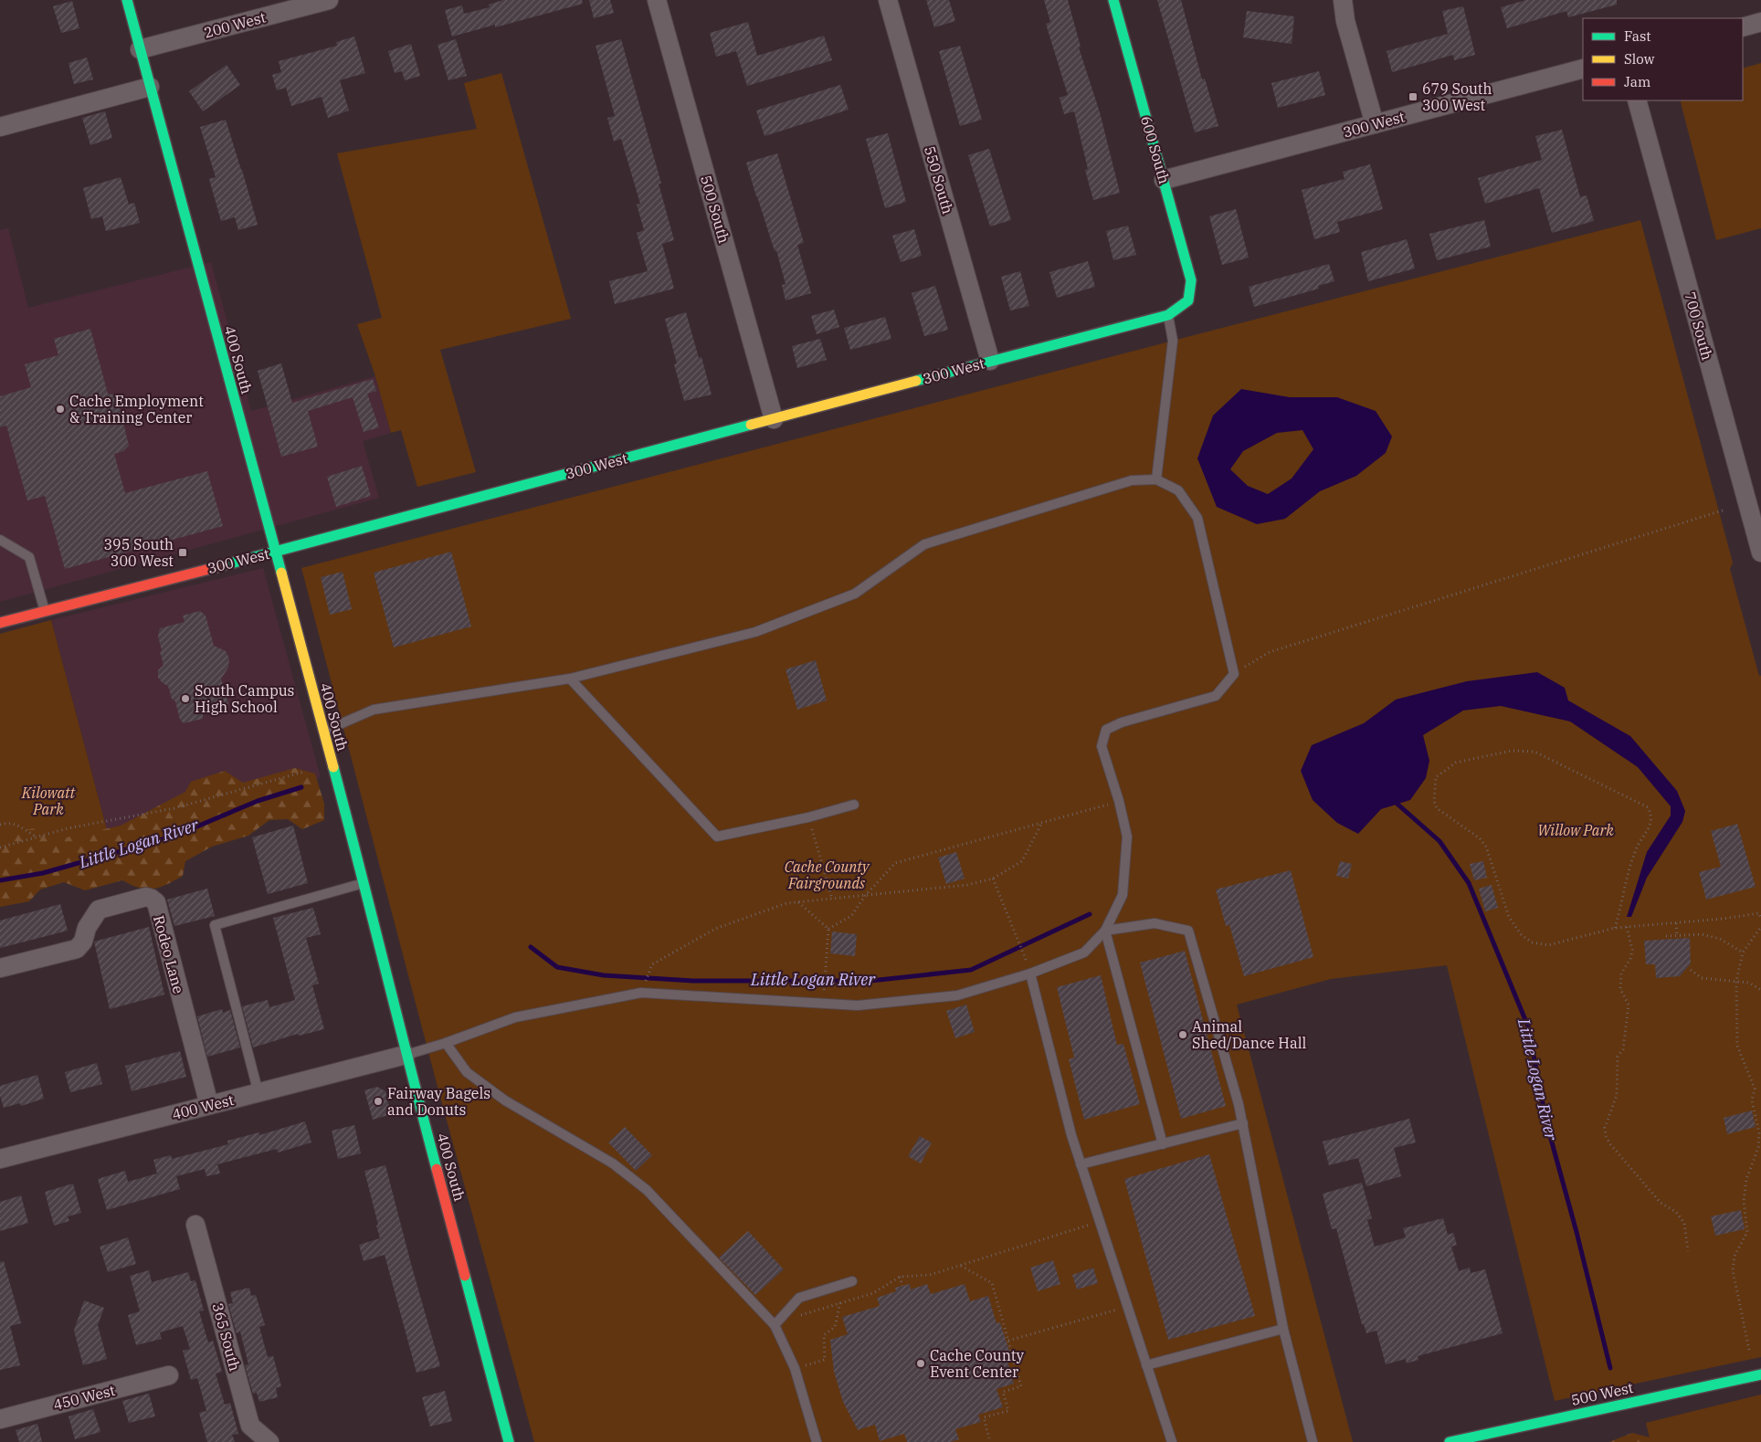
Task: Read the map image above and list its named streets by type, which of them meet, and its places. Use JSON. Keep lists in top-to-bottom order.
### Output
{
  "streets": {
    "street": [
      "200 West",
      "300 West",
      "600 South",
      "550 South",
      "500 South",
      "700 South",
      "400 South",
      "Rodeo Lane",
      "400 West",
      "365 South",
      "500 West",
      "450 West"
    ]
  },
  "crossings": [
    ["200 West", "400 South"],
    ["300 West", "600 South"],
    ["300 West", "550 South"],
    ["300 West", "500 South"],
    ["300 West", "400 South"],
    ["400 South", "400 West"],
    ["Rodeo Lane", "400 West"]
  ],
  "water": ["Little Logan River"],
  "parks": ["Kilowatt Park", "Willow Park", "Cache County Fairgrounds"],
  "places": {
    "transit": ["679 South 300 West", "395 South 300 West"],
    "other": [
      "Cache Employment & Training Center",
      "South Campus High School",
      "Animal Shed/Dance Hall",
      "Fairway Bagels and Donuts",
      "Cache County Event Center"
    ]
  },
  "legend": ["Fast", "Slow", "Jam"]
}
